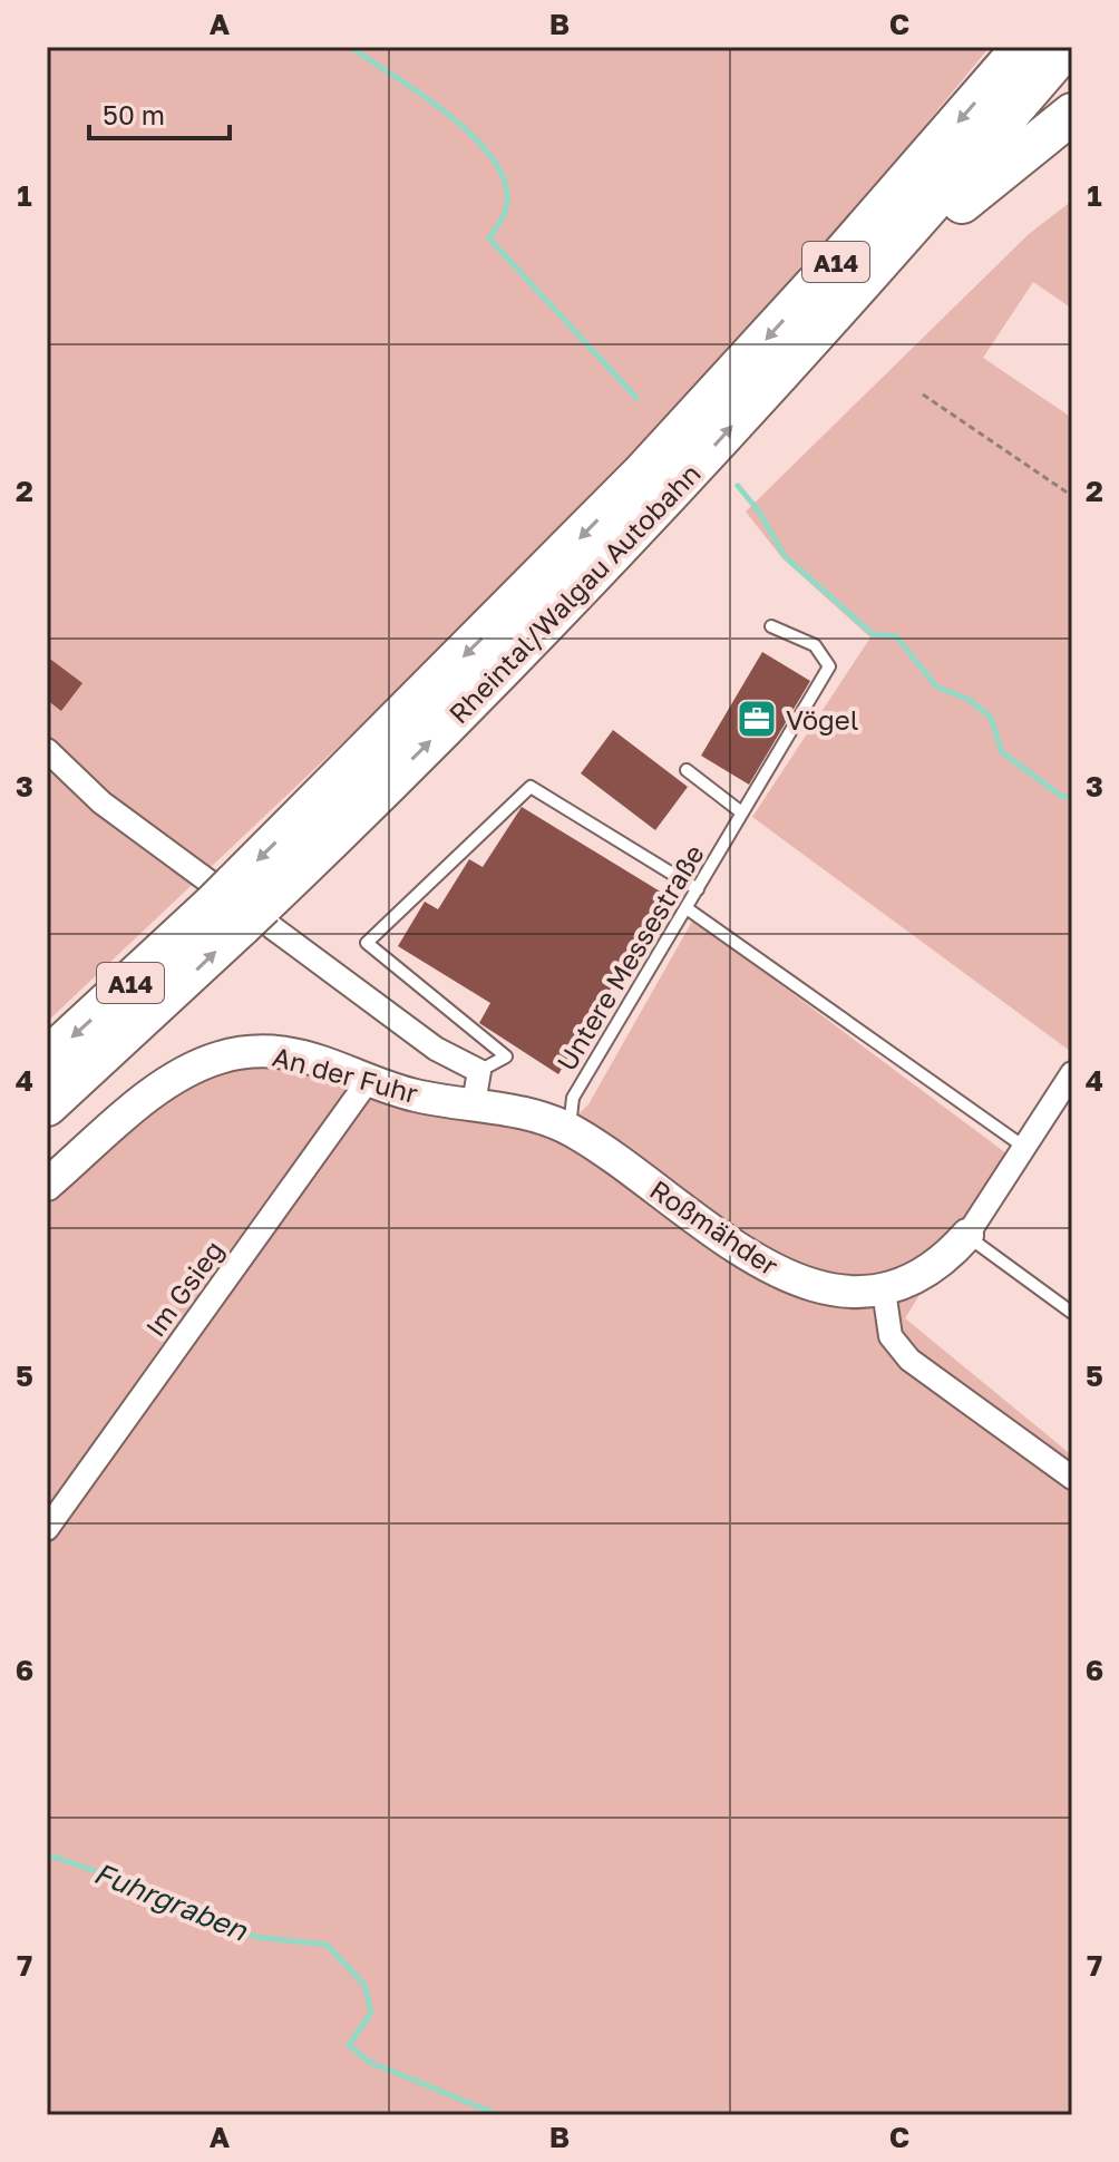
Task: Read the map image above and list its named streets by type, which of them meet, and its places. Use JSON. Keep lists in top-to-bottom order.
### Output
{
  "streets": {
    "highway": ["A14", "Rheintal/Walgau Autobahn"],
    "main road": ["An der Fuhr", "Roßmähder"],
    "street": ["Im Gsieg"],
    "lane": ["Untere Messestraße"]
  },
  "crossings": [
    ["Untere Messestraße", "Roßmähder"],
    ["An der Fuhr", "Roßmähder"],
    ["An der Fuhr", "Im Gsieg"]
  ],
  "water": ["Fuhrgraben"],
  "places": {
    "office": ["Vögel"]
  },
  "scale_bar": "50 m",
  "grid": {
    "columns": ["A", "B", "C"],
    "rows": [
      "1",
      "2",
      "3",
      "4",
      "5",
      "6",
      "7"
    ]
  }
}
